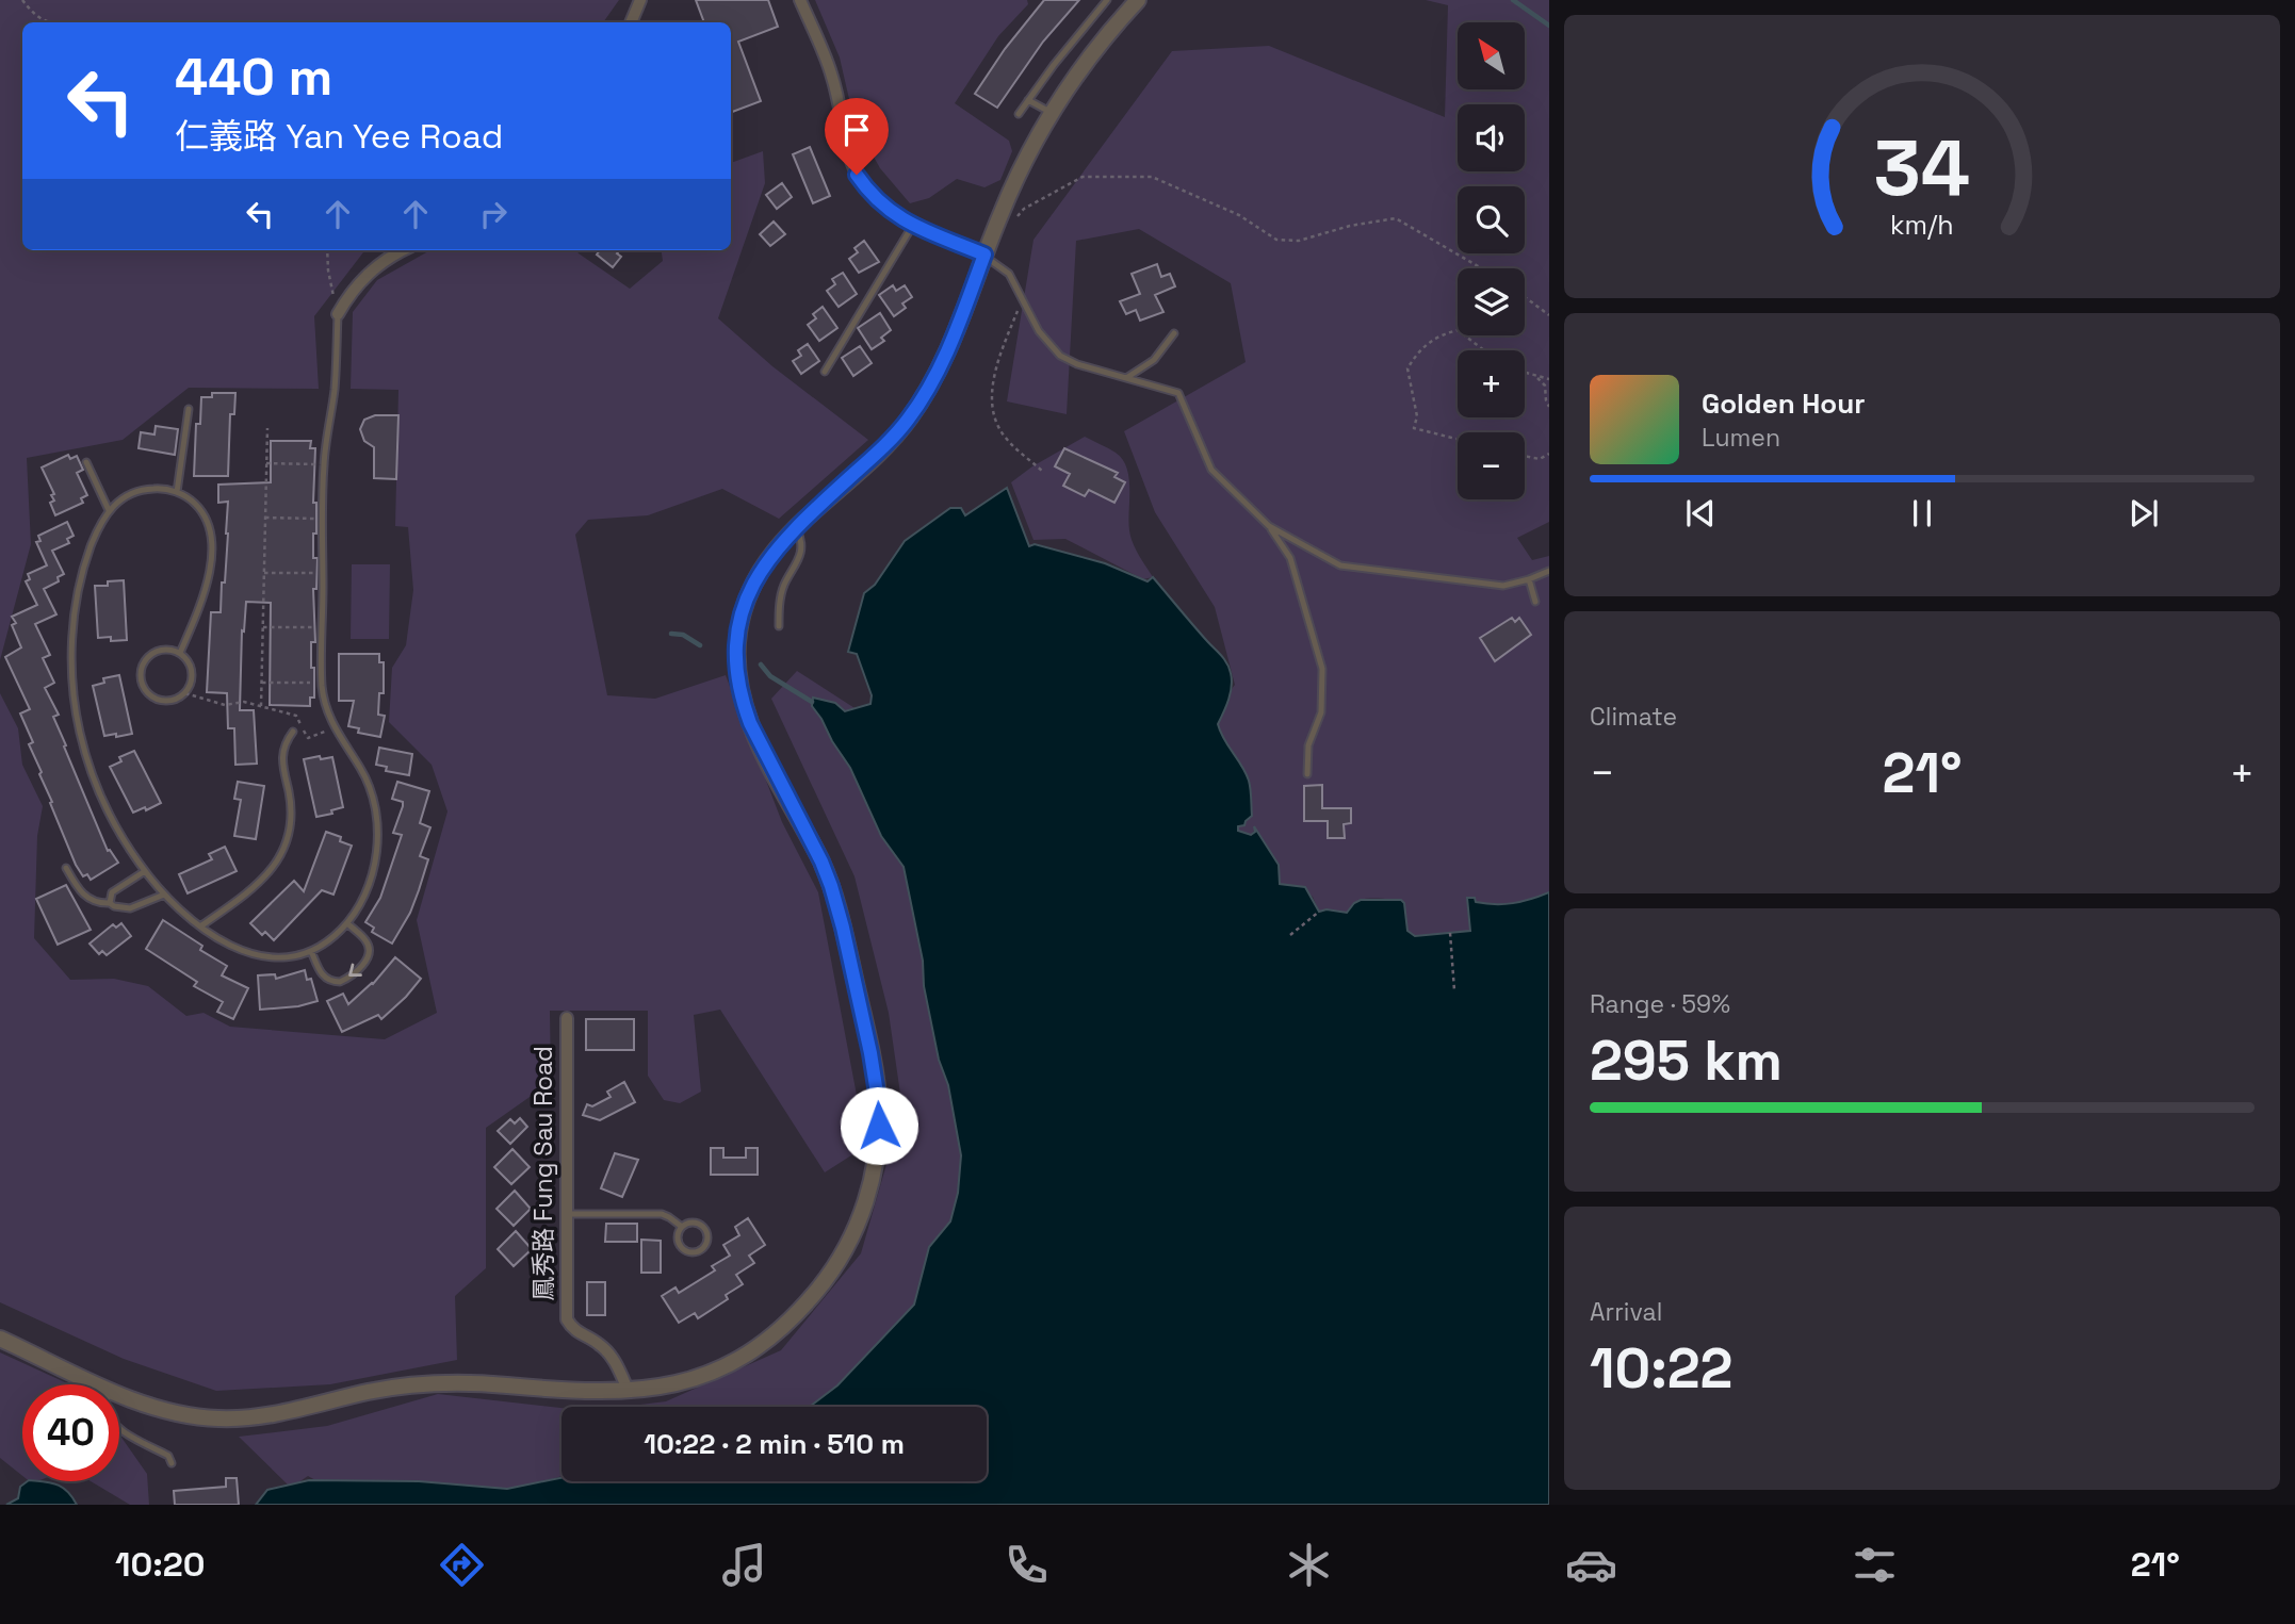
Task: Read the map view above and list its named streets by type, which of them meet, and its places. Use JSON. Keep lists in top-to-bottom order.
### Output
{
  "streets": {
    "street": ["鳳秀路 Fung Sau Road"]
  },
  "north": "top left",
  "page": {
    "map_buttons": ["+", "−"],
    "turn": ["440 m", "仁義路 Yan Yee Road"],
    "song": ["Golden Hour", "Lumen"],
    "tile": [
      "Climate",
      ["Range · 59%", "295 km"],
      ["Arrival", "10:22"]
    ],
    "heat": ["−", "21°", "+"],
    "limit": "40",
    "trip": "10:22 · 2 min · 510 m",
    "tabs": ["10:20", "21°"],
    "gauge": ["34", "km/h"]
  }
}
